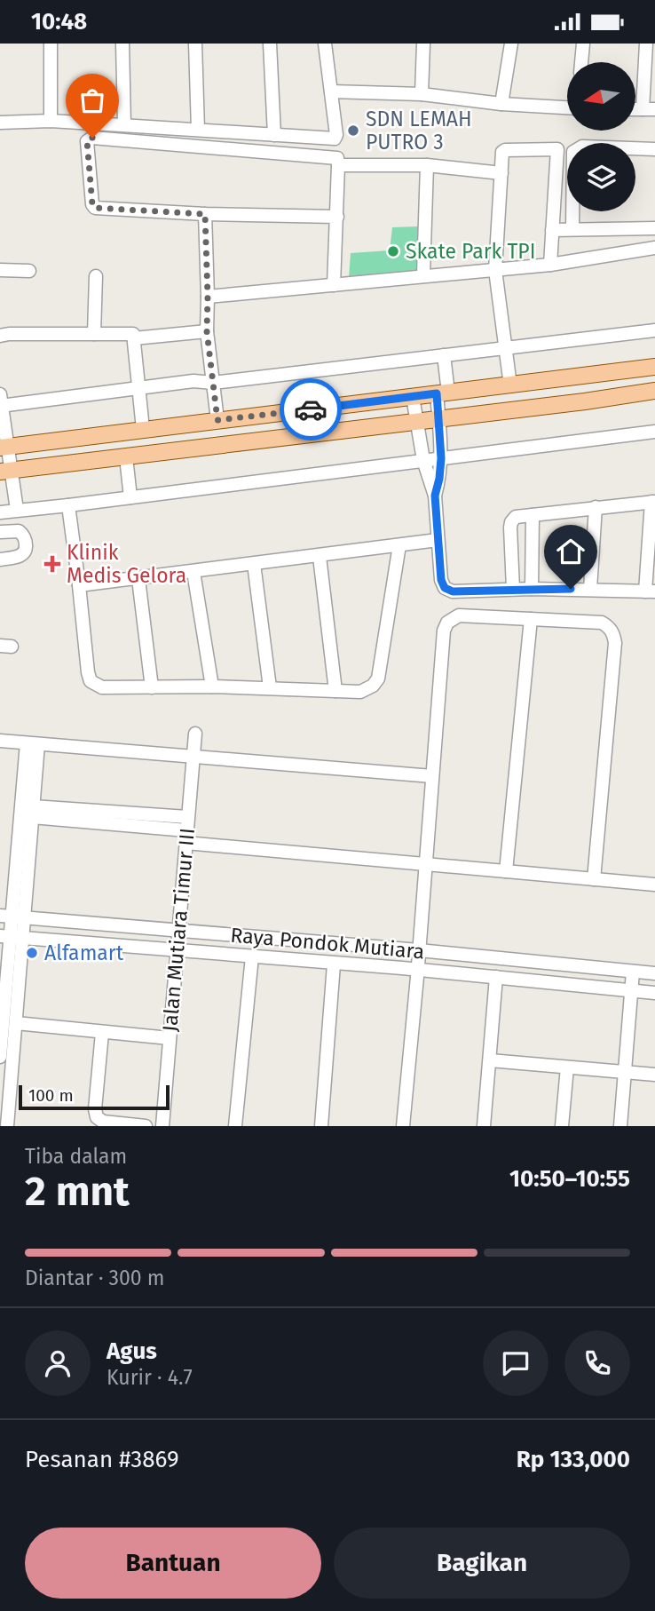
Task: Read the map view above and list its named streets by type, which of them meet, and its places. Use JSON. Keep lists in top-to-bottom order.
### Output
{
  "streets": {
    "street": ["Jalan Mutiara Timur III", "Raya Pondok Mutiara"]
  },
  "crossings": [
    ["Jalan Mutiara Timur III", "Raya Pondok Mutiara"]
  ],
  "places": {
    "other": ["SDN LEMAH PUTRO 3", "Skate Park TPI", "Alfamart"],
    "health": ["Klinik Medis Gelora"]
  },
  "scale_bar": "100 m",
  "north": "left",
  "page": {
    "status": "10:48",
    "scale": "100 m",
    "heading": ["2 mnt", "Tiba dalam", "10:50–10:55"],
    "panel": [
      "Agus",
      "Kurir · 4.7",
      "Pesanan #3869",
      "Rp 133,000"
    ],
    "bar": "Diantar · 300 m",
    "buttons": ["Bantuan", "Bagikan"]
  }
}
